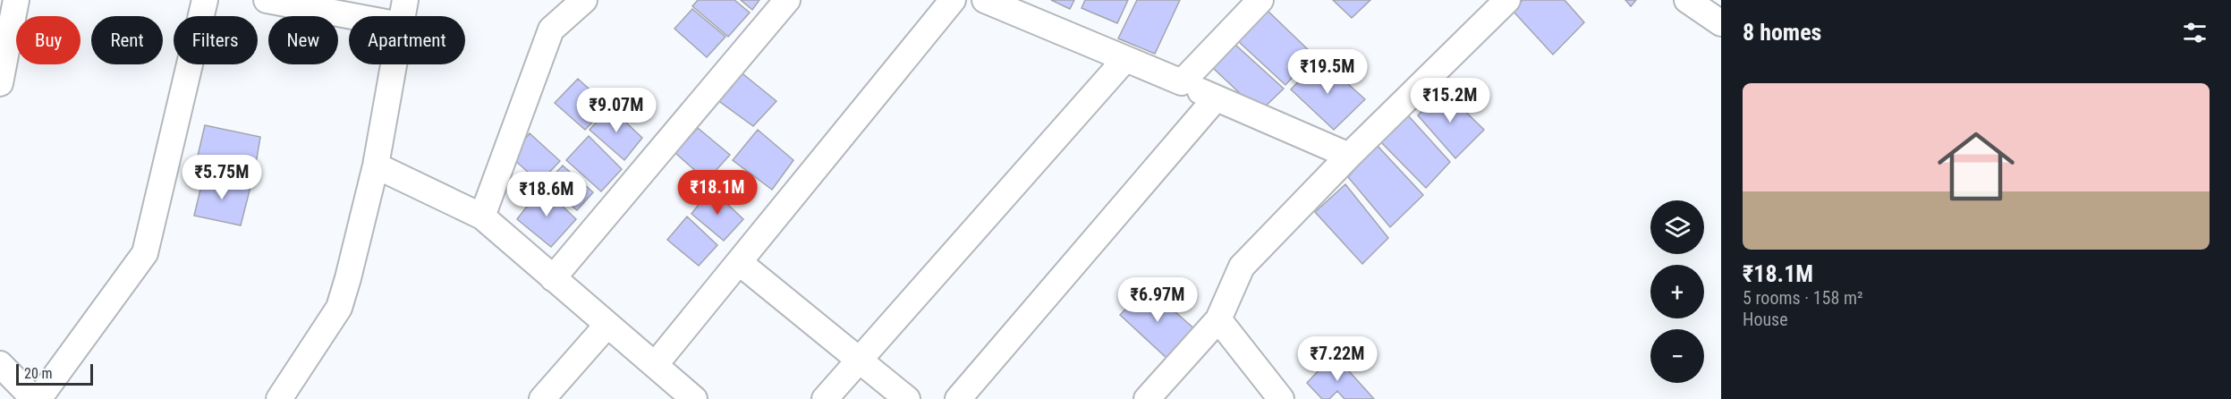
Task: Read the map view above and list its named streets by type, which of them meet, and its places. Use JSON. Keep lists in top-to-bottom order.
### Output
{
  "scale_bar": "20 m",
  "page": {
    "heading": "8 homes",
    "chip": [
      "Buy",
      "Rent",
      "Filters",
      "New",
      "Apartment"
    ],
    "price": [
      "₹19.5M",
      "₹15.2M",
      "₹9.07M",
      "₹5.75M",
      "₹18.1M",
      "₹18.6M",
      "₹6.97M",
      "₹7.22M"
    ],
    "list": [
      {
        "name": "₹18.1M",
        "note": "5 rooms · 158 m² · House"
      }
    ],
    "map_buttons": ["+", "−"],
    "scale": "20 m"
  }
}
